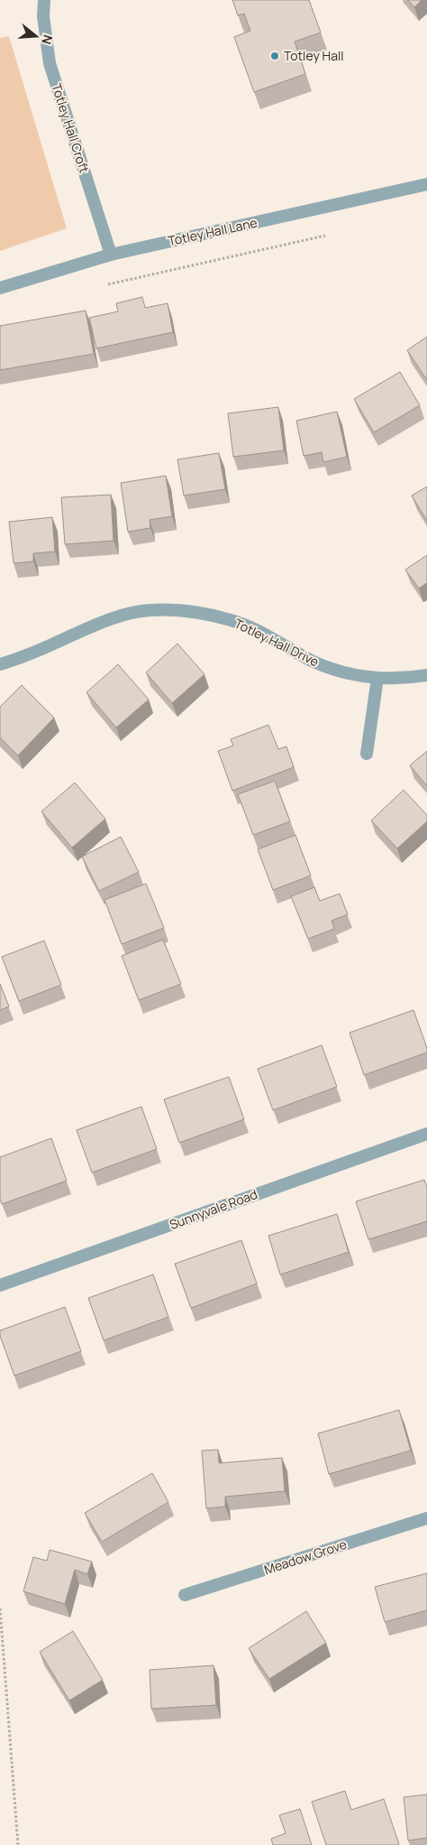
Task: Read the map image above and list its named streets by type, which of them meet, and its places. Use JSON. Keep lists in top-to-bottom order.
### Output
{
  "streets": {
    "street": [
      "Totley Hall Croft",
      "Totley Hall Lane",
      "Totley Hall Drive",
      "Sunnyvale Road",
      "Meadow Grove"
    ]
  },
  "crossings": [
    ["Totley Hall Croft", "Totley Hall Lane"]
  ],
  "places": ["Totley Hall"],
  "north": "right"
}
